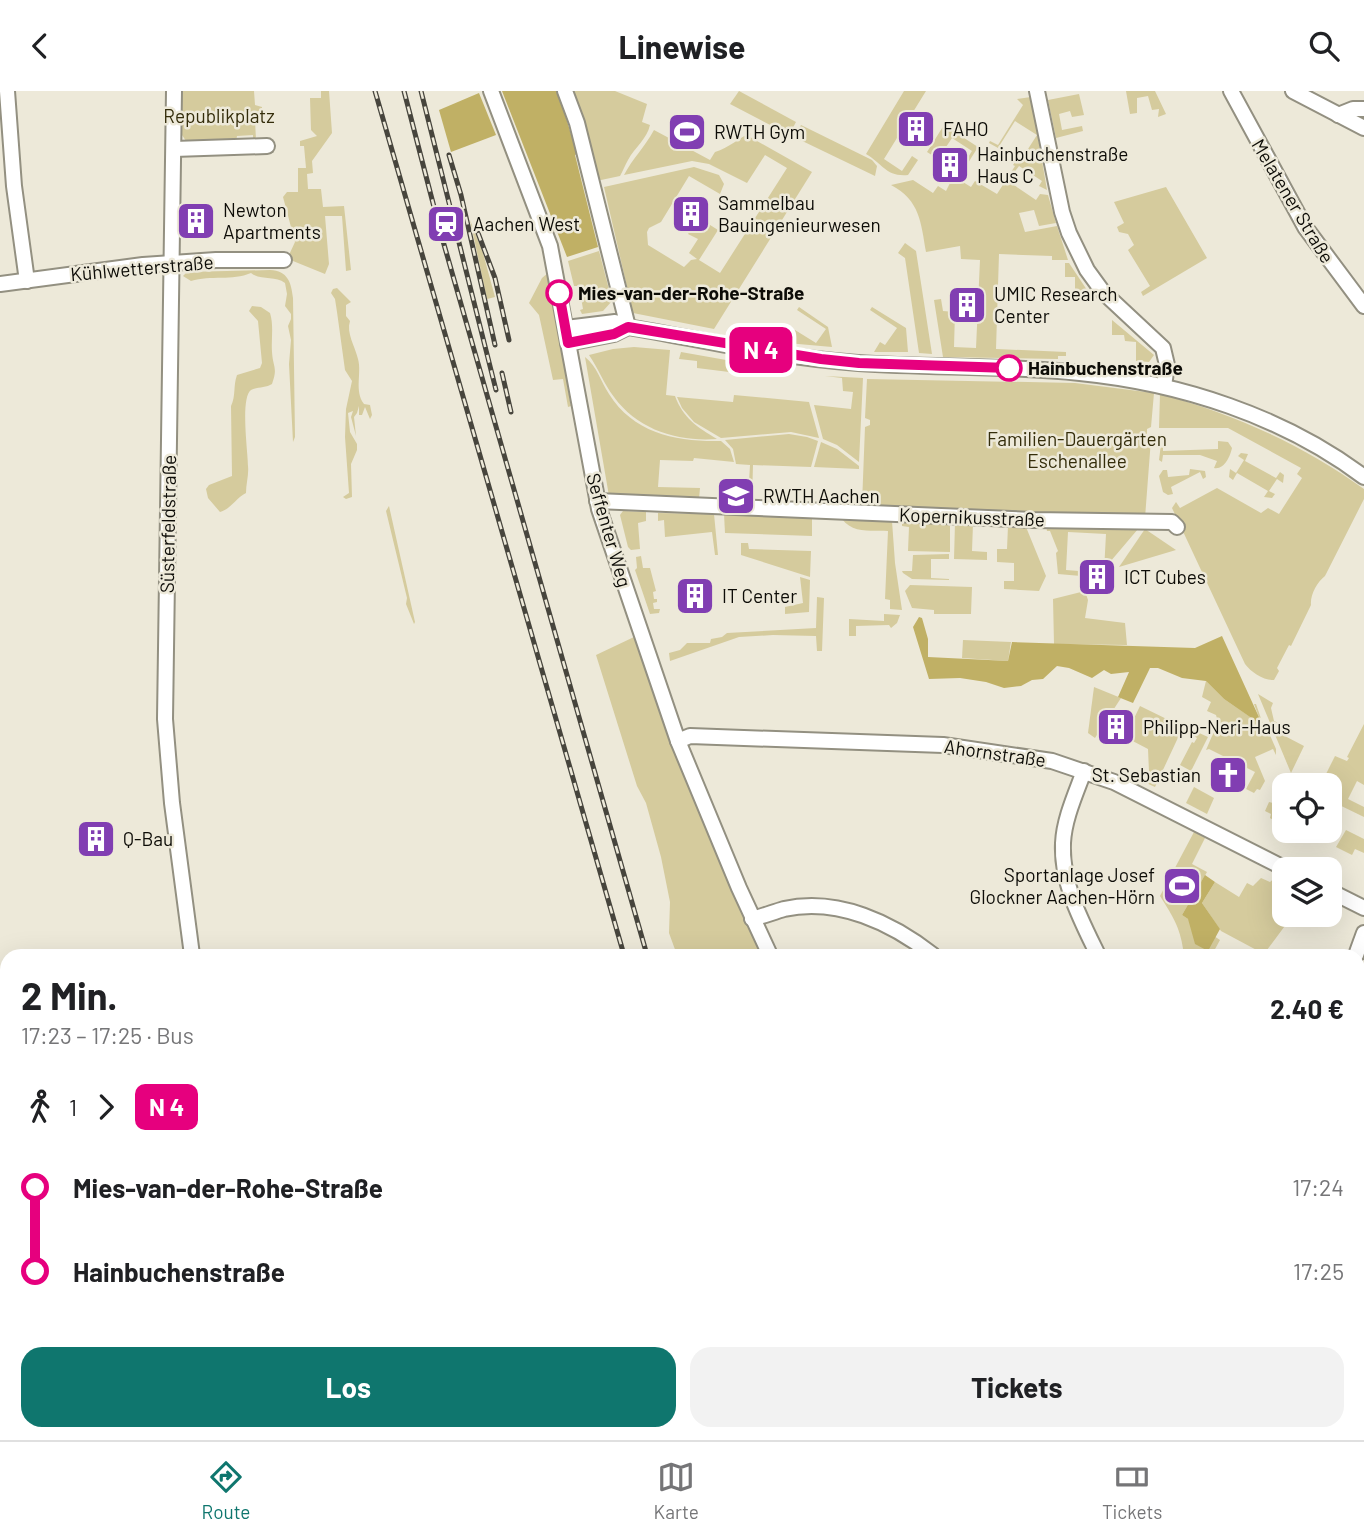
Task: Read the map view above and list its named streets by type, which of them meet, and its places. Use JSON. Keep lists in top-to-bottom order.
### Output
{
  "streets": {
    "street": [
      "Melatener Straße",
      "Kühlwetterstraße",
      "Kopernikusstraße",
      "Süsterfeldstraße",
      "Seffenter Weg",
      "Ahornstraße"
    ]
  },
  "crossings": [
    ["Kühlwetterstraße", "Süsterfeldstraße"],
    ["Kopernikusstraße", "Seffenter Weg"],
    ["Seffenter Weg", "Ahornstraße"]
  ],
  "parks": ["Republikplatz", "Familien-Dauergärten Eschenallee"],
  "places": {
    "building": [
      "FAHO",
      "Hainbuchenstraße Haus C",
      "Sammelbau Bauingenieurwesen",
      "Newton Apartments",
      "UMIC Research Center",
      "ICT Cubes",
      "IT Center",
      "Philipp-Neri-Haus",
      "Q-Bau"
    ],
    "sports": ["RWTH Gym", "Sportanlage Josef Glockner Aachen-Hörn"],
    "station": ["Aachen West"],
    "other": ["Mies-van-der-Rohe-Straße", "Hainbuchenstraße"],
    "school or university": ["RWTH Aachen"],
    "church": ["St. Sebastian"]
  },
  "page": {
    "header": "Linewise",
    "on_map": "N 4",
    "heading": ["2 Min.", "17:23 – 17:25 · Bus", "2.40 €"],
    "legs": ["1", "N 4"],
    "list": [
      {
        "name": "Mies-van-der-Rohe-Straße",
        "value": "17:24"
      },
      {
        "name": "Hainbuchenstraße",
        "value": "17:25"
      }
    ],
    "buttons": ["Los", "Tickets"],
    "tabs": ["Route", "Karte", "Tickets"]
  }
}
